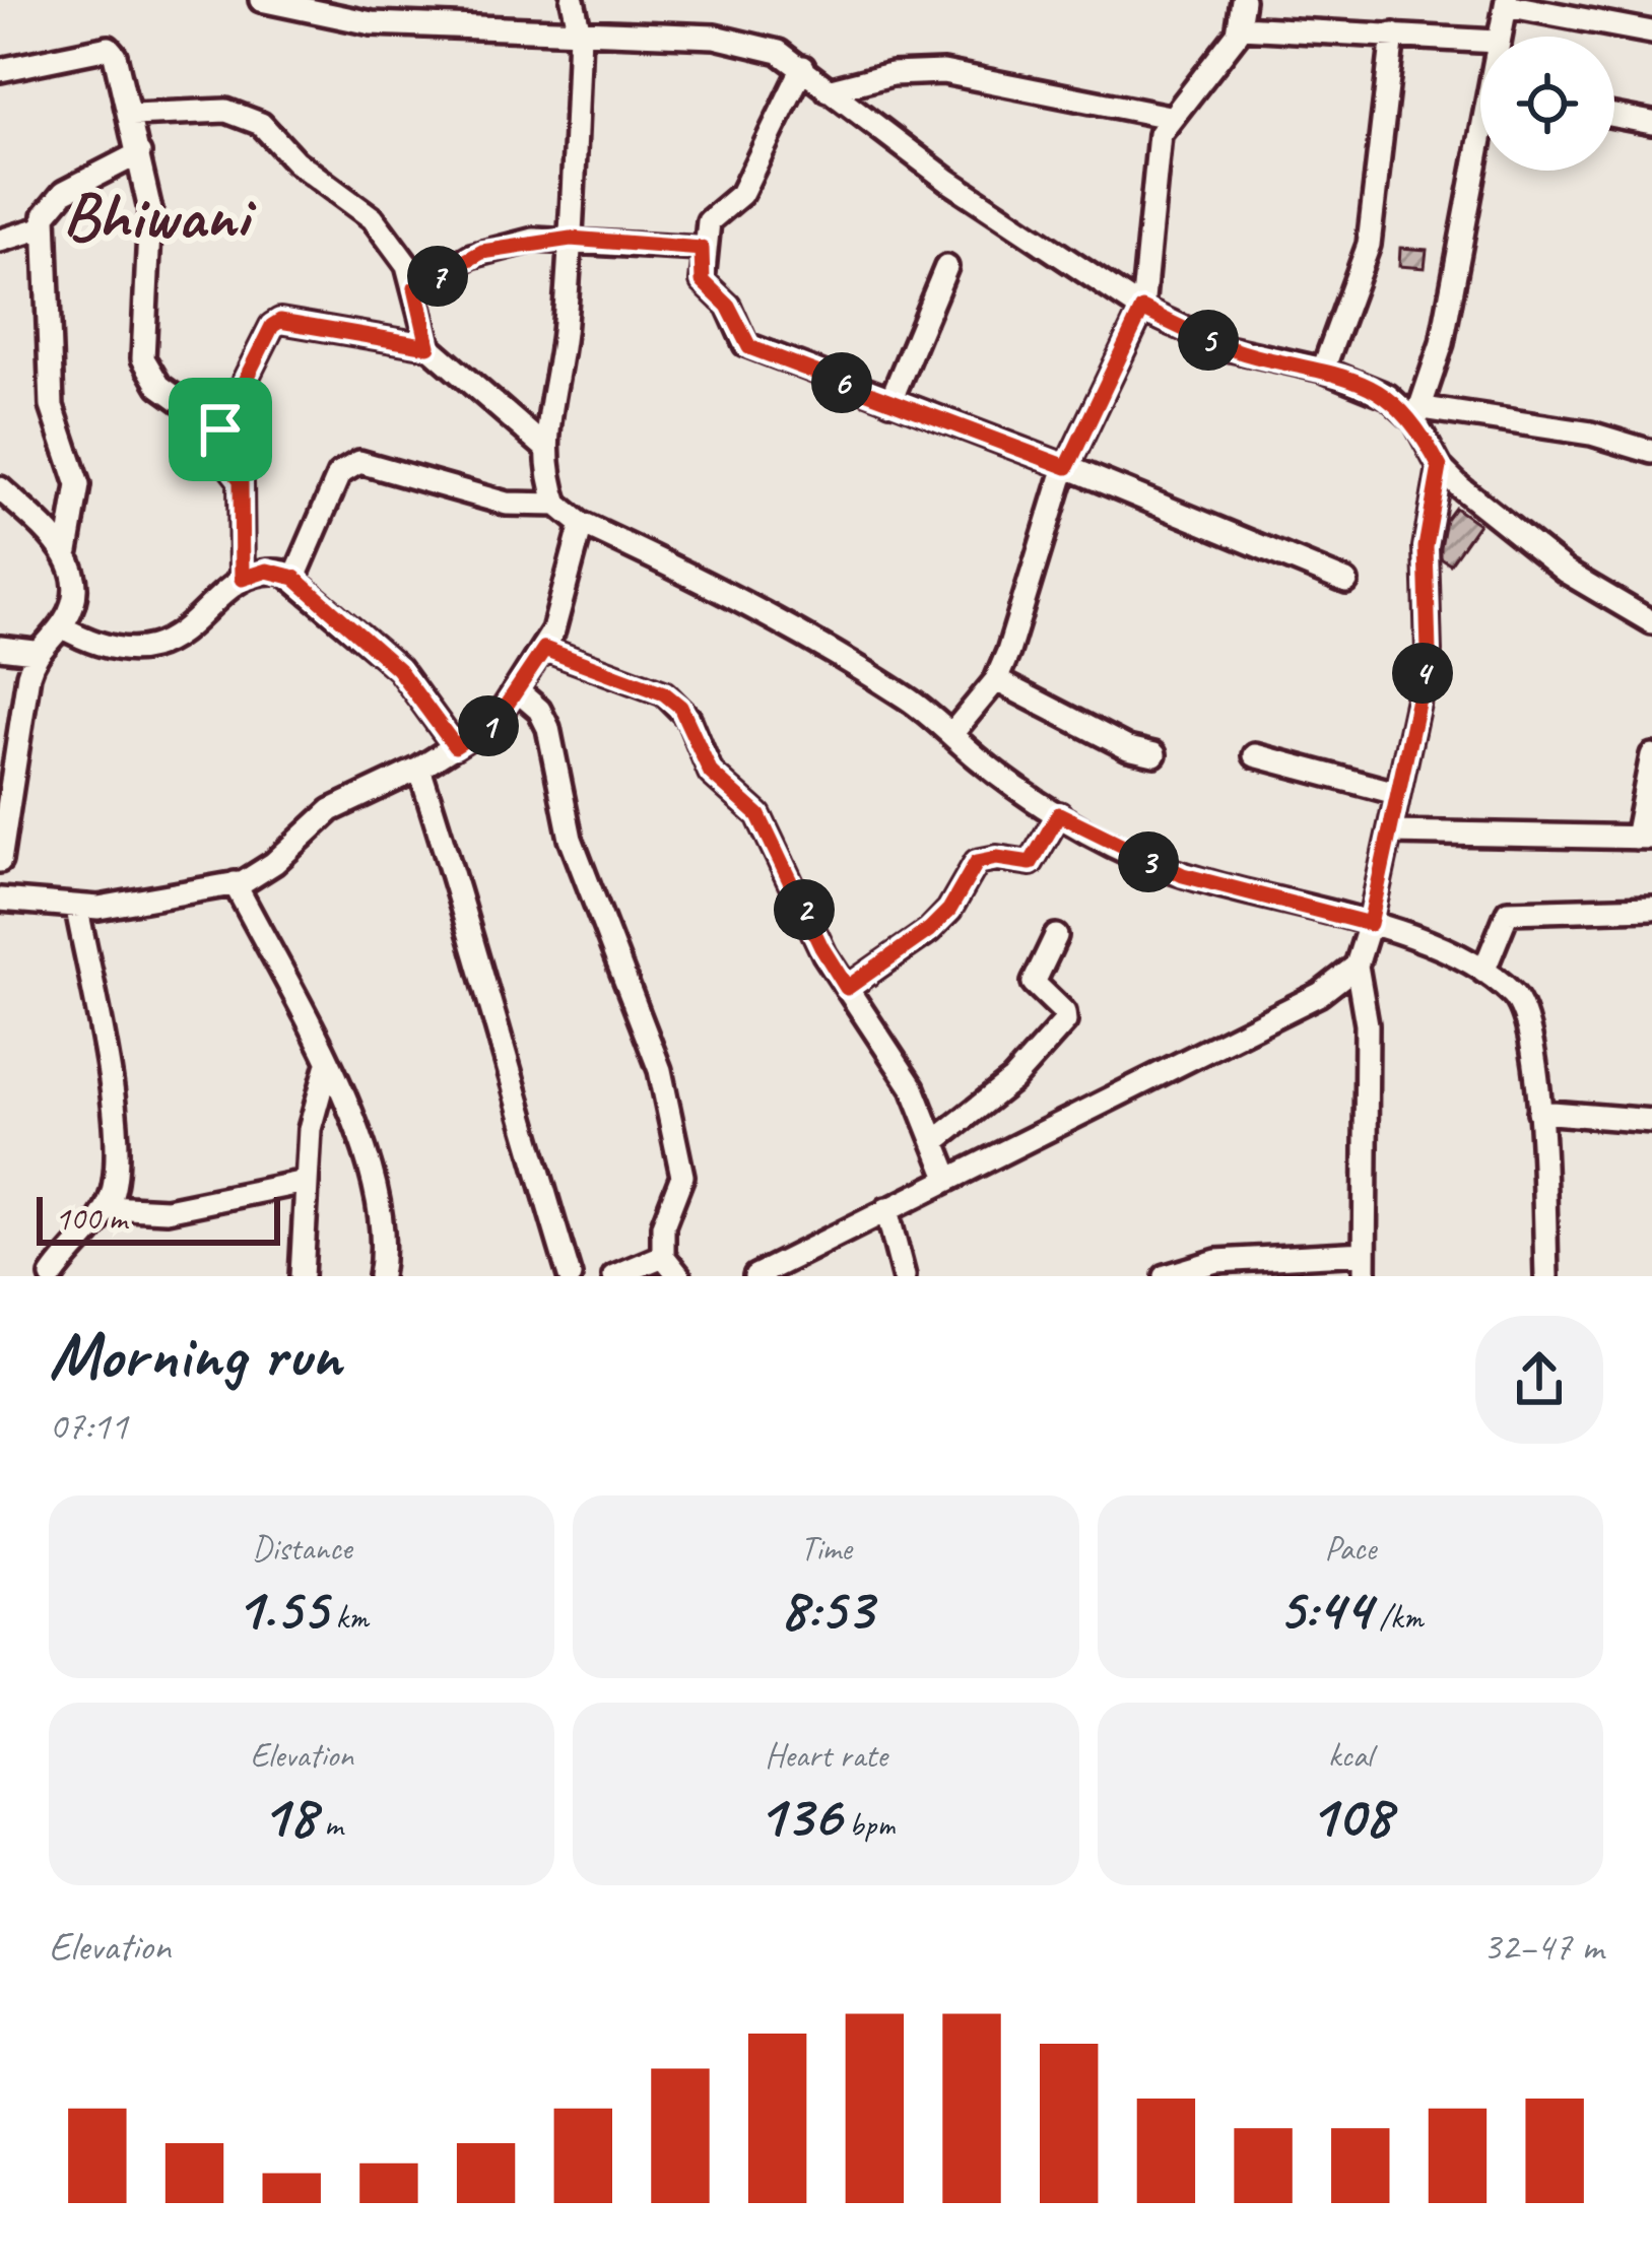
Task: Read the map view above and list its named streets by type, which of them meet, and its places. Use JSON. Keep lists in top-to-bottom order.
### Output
{
  "districts": ["Bhiwani"],
  "scale_bar": "100 m",
  "page": {
    "pins": [
      "7",
      "5",
      "6",
      "4",
      "1",
      "3",
      "2"
    ],
    "scale": "100 m",
    "heading": ["Morning run", "07:11"],
    "stats": [
      ["Distance", "1.55 km"],
      ["Time", "8:53"],
      ["Pace", "5:44 /km"],
      ["Elevation", "18 m"],
      ["Heart rate", "136 bpm"],
      ["kcal", "108"]
    ],
    "chart": ["Elevation", "32–47 m"]
  }
}
